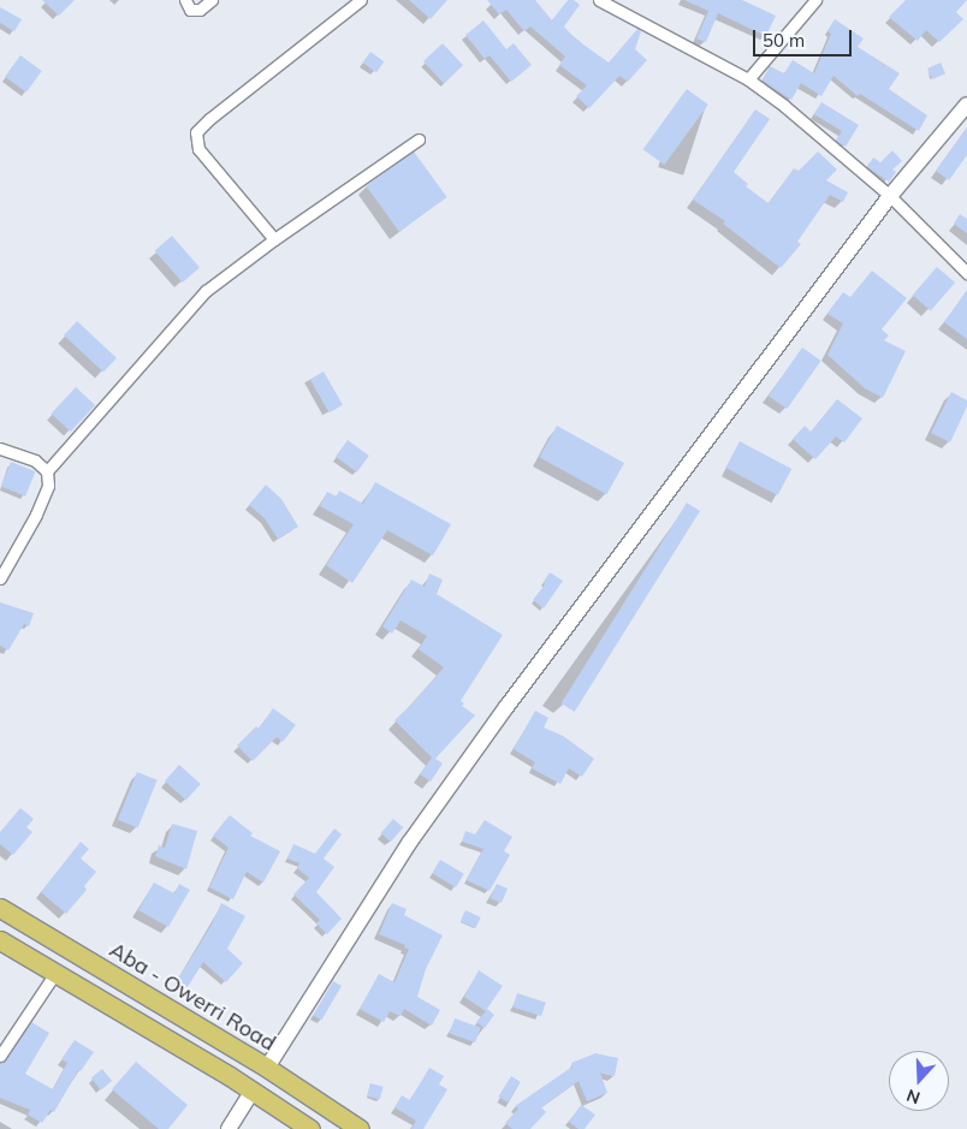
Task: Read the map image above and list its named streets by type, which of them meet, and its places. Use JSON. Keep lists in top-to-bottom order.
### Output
{
  "streets": {
    "highway": ["Aba - Owerri Road"]
  },
  "scale_bar": "50 m",
  "north": "bottom"
}
